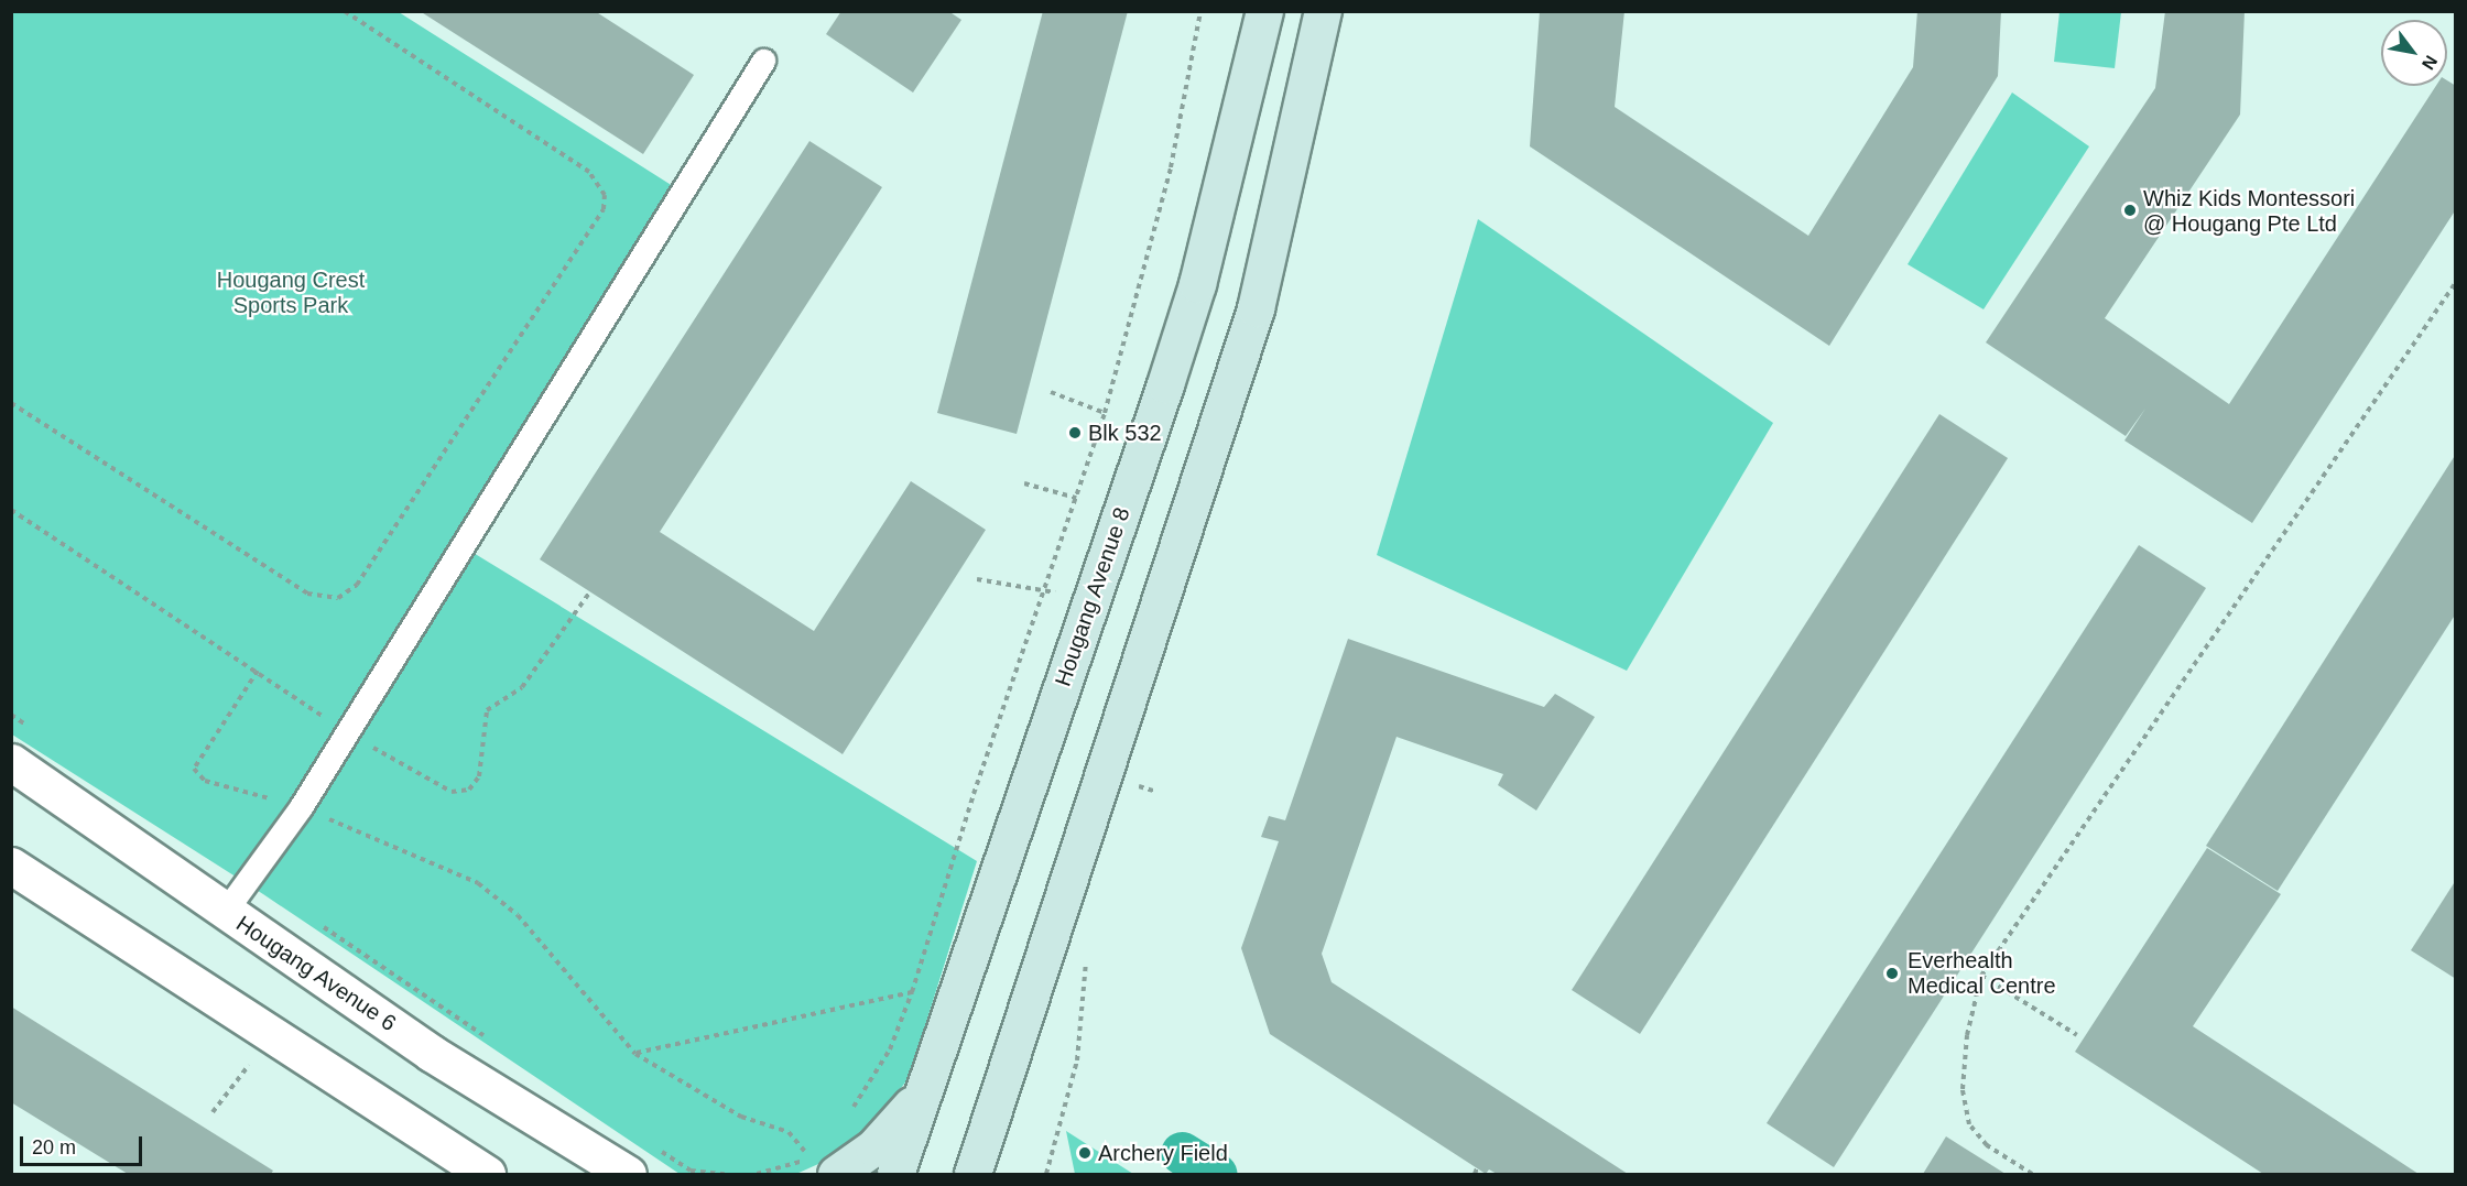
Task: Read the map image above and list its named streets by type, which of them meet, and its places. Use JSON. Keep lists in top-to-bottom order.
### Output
{
  "streets": {
    "main road": ["Hougang Avenue 8"],
    "street": ["Hougang Avenue 6"]
  },
  "parks": ["Hougang Crest Sports Park"],
  "places": [
    "Whiz Kids Montessori @ Hougang Pte Ltd",
    "Blk 532",
    "Everhealth Medical Centre",
    "Archery Field"
  ],
  "scale_bar": "20 m",
  "north": "bottom right"
}
